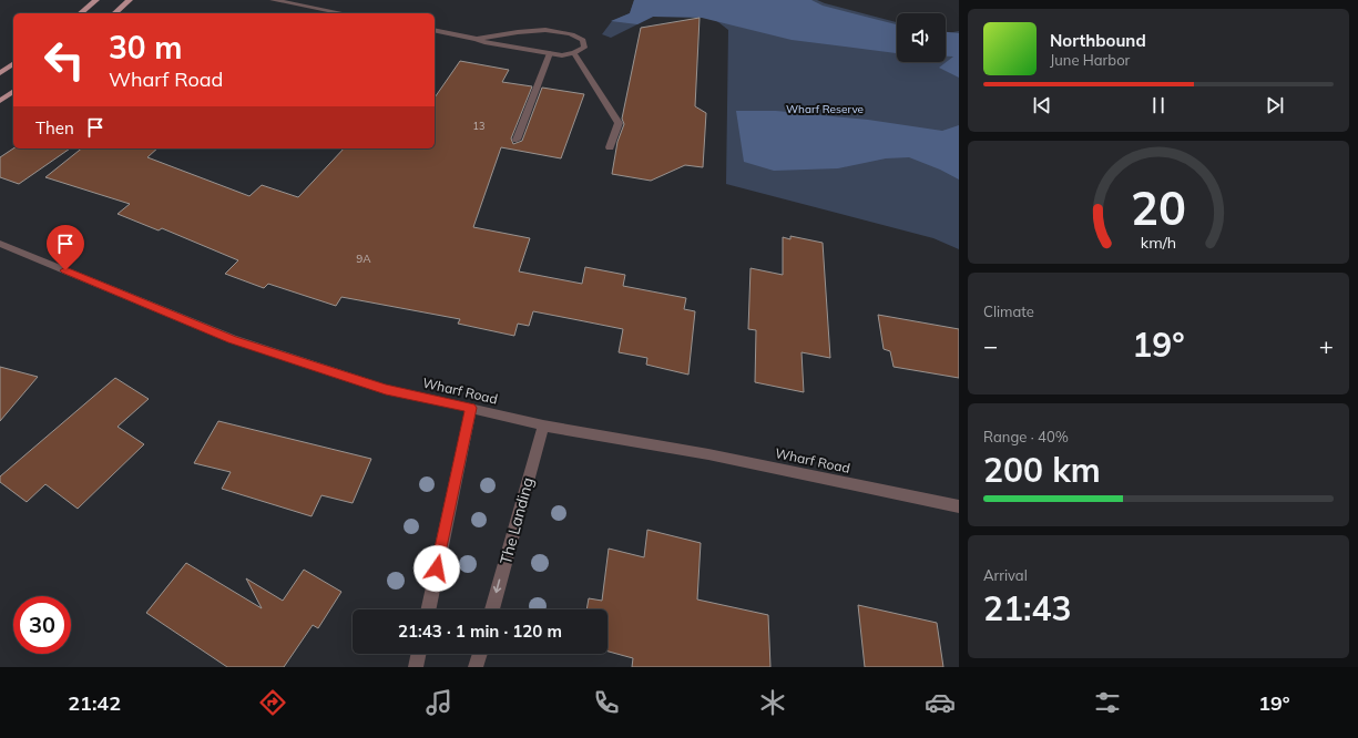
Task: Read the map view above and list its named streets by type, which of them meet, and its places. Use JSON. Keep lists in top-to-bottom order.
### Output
{
  "streets": {
    "street": ["Wharf Road", "The Landing"]
  },
  "crossings": [
    ["Wharf Road", "The Landing"]
  ],
  "parks": ["Wharf Reserve"],
  "house_numbers": ["13", "9A"],
  "page": {
    "turn": ["30 m", "Wharf Road"],
    "song": ["Northbound", "June Harbor"],
    "then": "Then",
    "tile": [
      "Climate",
      ["Range · 40%", "200 km"],
      ["Arrival", "21:43"]
    ],
    "heat": ["−", "19°", "+"],
    "limit": "30",
    "trip": "21:43 · 1 min · 120 m",
    "tabs": ["21:42", "19°"],
    "gauge": ["20", "km/h"]
  }
}
